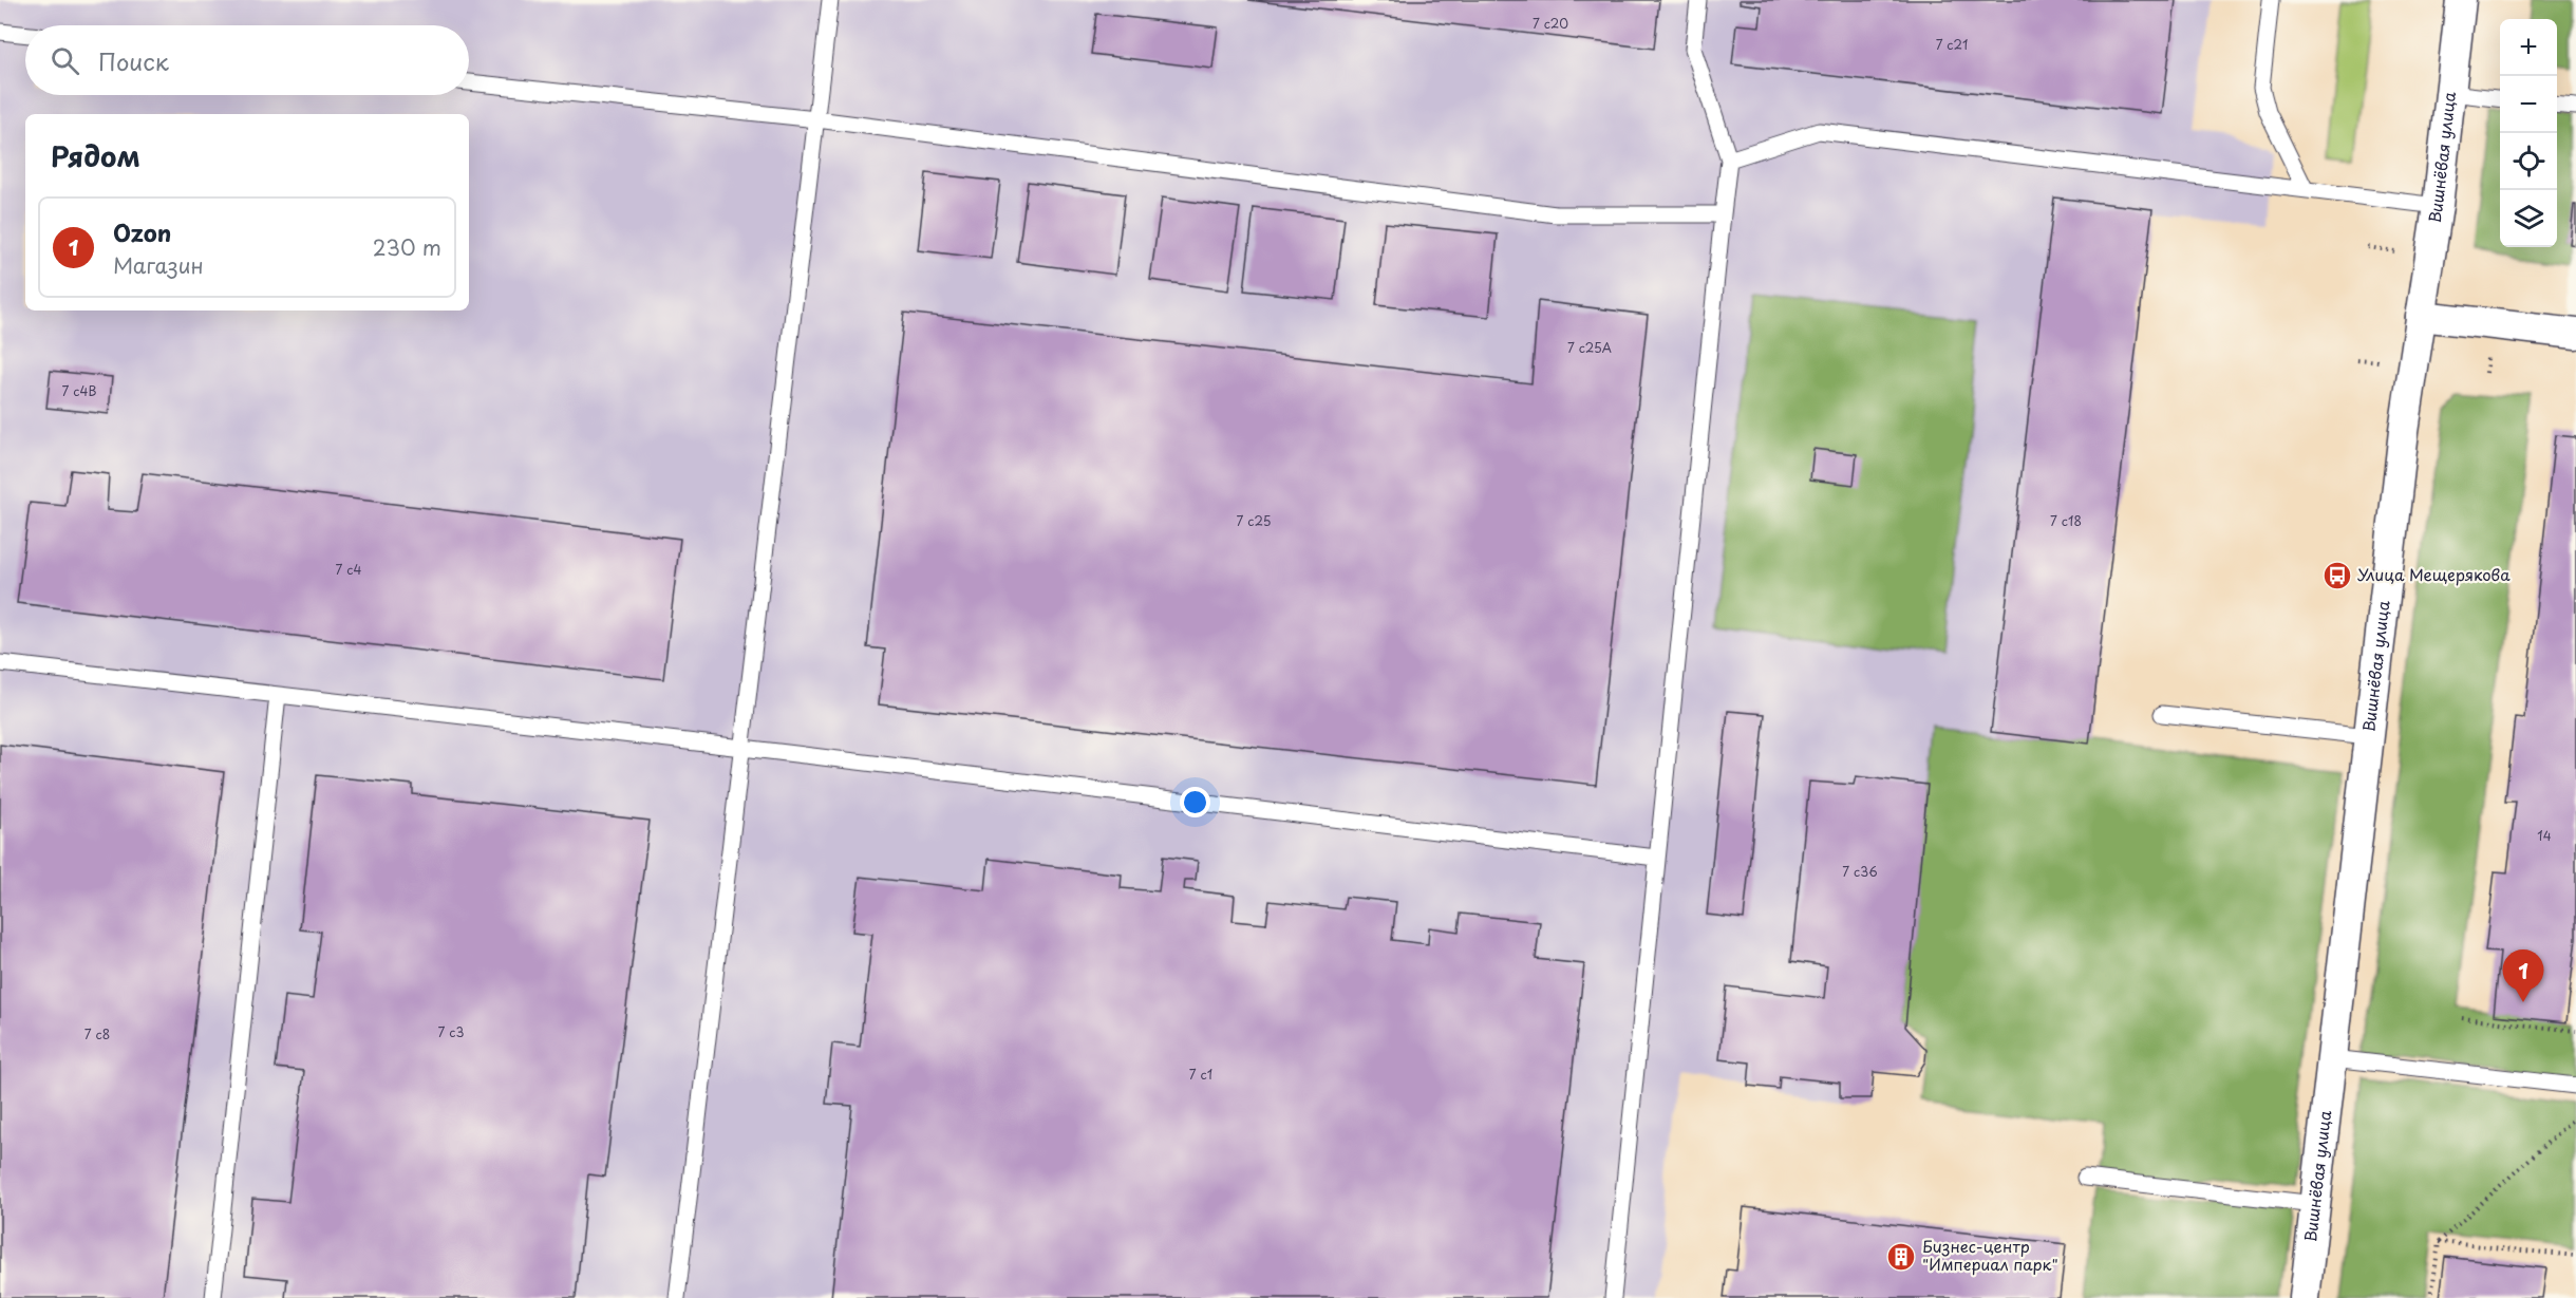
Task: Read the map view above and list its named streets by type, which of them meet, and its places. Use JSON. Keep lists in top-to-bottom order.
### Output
{
  "streets": {
    "street": ["Вишнёвая улица"]
  },
  "places": {
    "bus stop": ["Улица Мещерякова"],
    "building": ["Бизнес-центр \"Империал парк\""]
  },
  "house_numbers": [
    "7 с20",
    "7 с21",
    "7 с25А",
    "7 с4В",
    "7 с25",
    "7 с18",
    "7 с4",
    "14",
    "7 с36",
    "7 с3",
    "7 с8",
    "7 с1"
  ],
  "page": {
    "map_buttons": ["+", "−"],
    "search": "Поиск",
    "heading": "Рядом",
    "list": [
      {
        "mark": "1",
        "name": "Ozon",
        "note": "Магазин",
        "value": "230 m"
      }
    ],
    "pins": "1"
  }
}
